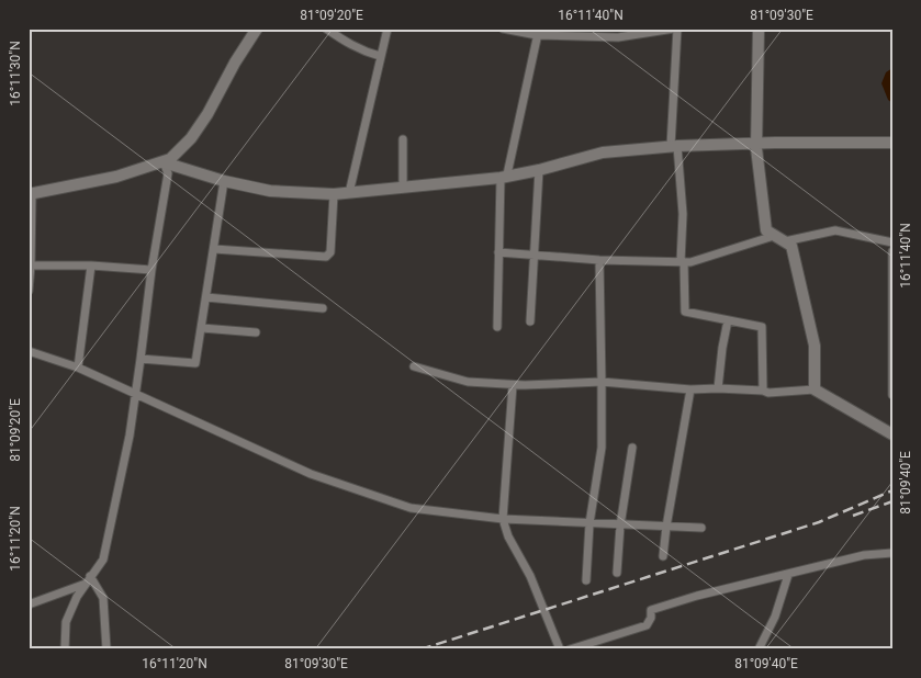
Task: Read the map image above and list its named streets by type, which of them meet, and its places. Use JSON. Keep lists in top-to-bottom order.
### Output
{
  "coordinates": [
    "81°09'20\"E",
    "16°11'40\"N",
    "81°09'30\"E",
    "16°11'30\"N",
    "81°09'40\"E",
    "16°11'20\"N"
  ]
}
